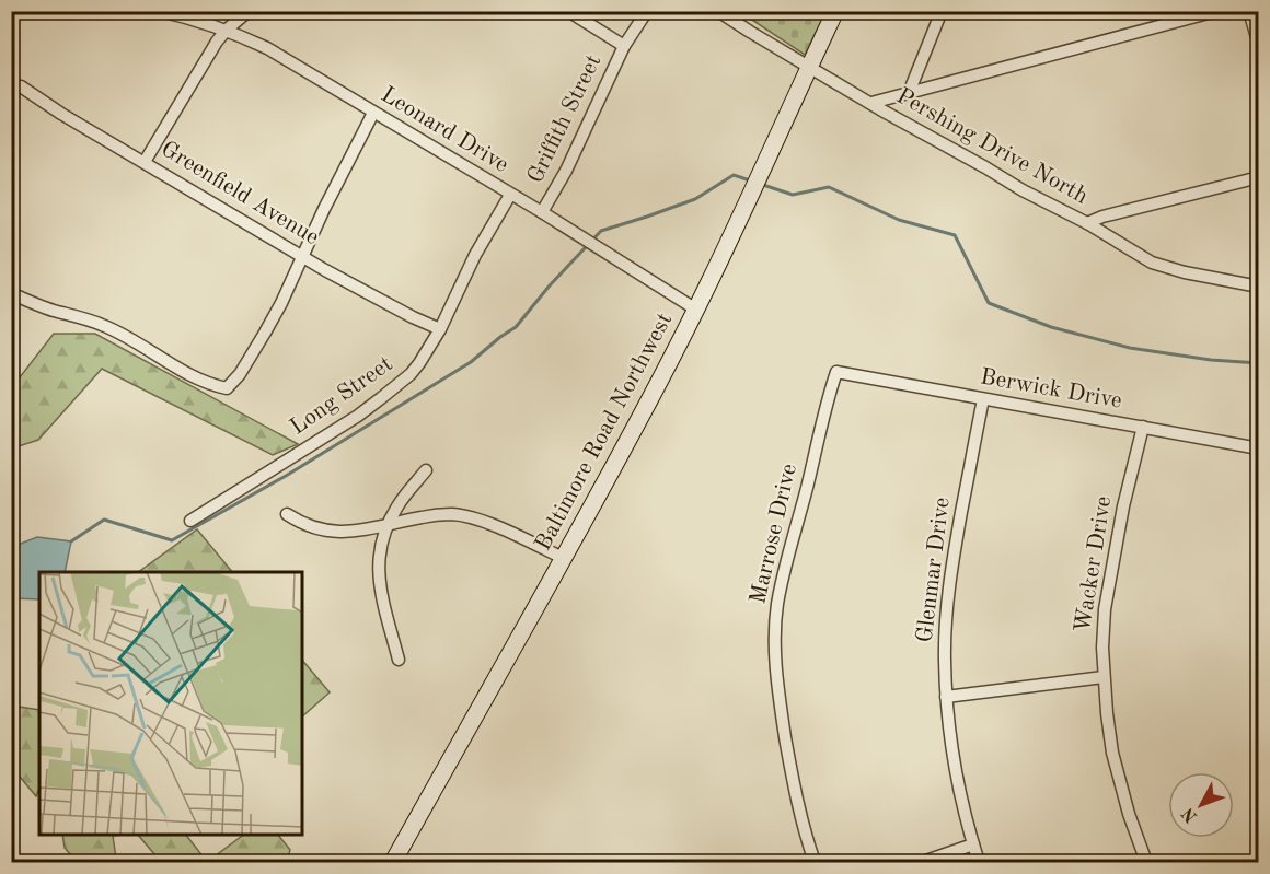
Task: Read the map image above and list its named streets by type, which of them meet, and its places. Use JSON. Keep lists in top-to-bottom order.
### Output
{
  "streets": {
    "main road": ["Baltimore Road Northwest"],
    "street": [
      "Griffith Street",
      "Leonard Drive",
      "Pershing Drive North",
      "Greenfield Avenue",
      "Berwick Drive",
      "Long Street",
      "Marrose Drive",
      "Wacker Drive",
      "Glenmar Drive"
    ]
  },
  "crossings": [
    ["Griffith Street", "Leonard Drive"],
    ["Leonard Drive", "Long Street"],
    ["Leonard Drive", "Baltimore Road Northwest"],
    ["Pershing Drive North", "Baltimore Road Northwest"],
    ["Greenfield Avenue", "Long Street"],
    ["Berwick Drive", "Marrose Drive"],
    ["Berwick Drive", "Wacker Drive"],
    ["Berwick Drive", "Glenmar Drive"]
  ],
  "north": "bottom left"
}
